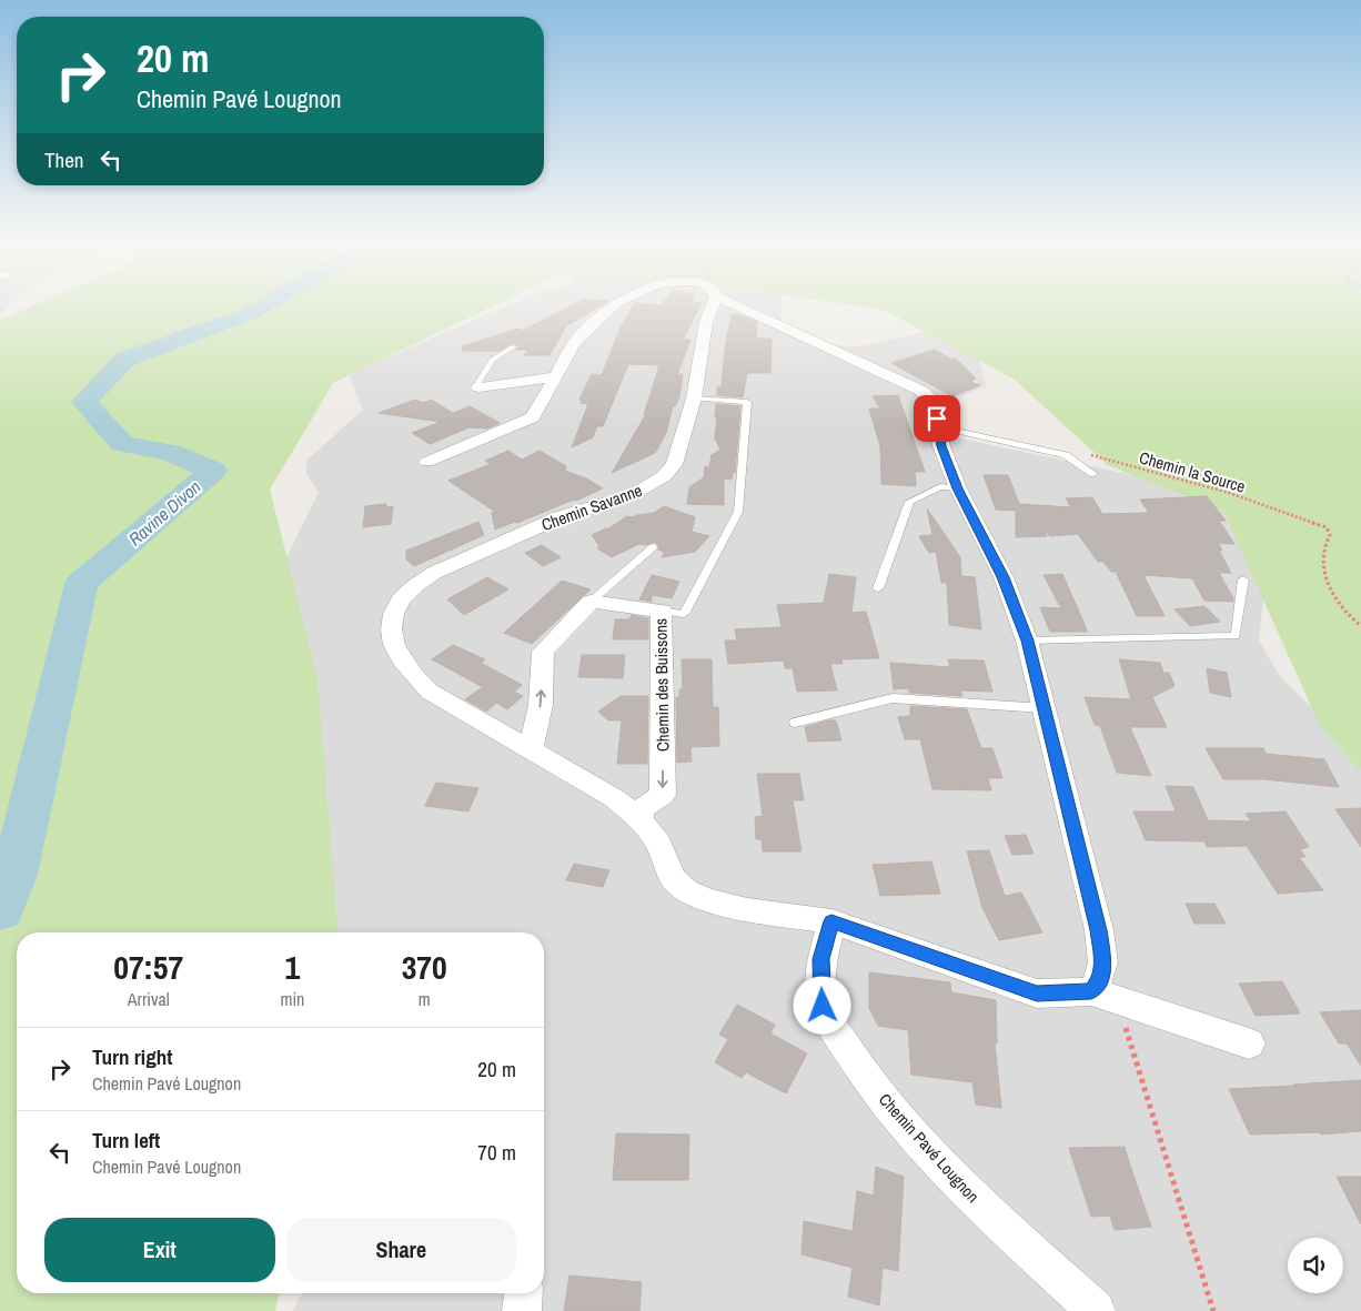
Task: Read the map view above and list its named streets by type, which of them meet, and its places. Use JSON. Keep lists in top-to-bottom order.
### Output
{
  "streets": {
    "street": ["Chemin Savanne", "Chemin des Buissons", "Chemin Pavé Lougnon"],
    "path": ["Chemin la Source"]
  },
  "crossings": [
    ["Chemin Savanne", "Chemin des Buissons"],
    ["Chemin Savanne", "Chemin Pavé Lougnon"]
  ],
  "water": ["Ravine Divon"],
  "page": {
    "turn": ["20 m", "Chemin Pavé Lougnon"],
    "then": "Then",
    "eta": [
      "07:57",
      "Arrival",
      "1",
      "min",
      "370",
      "m"
    ],
    "list": [
      {
        "name": "Turn right",
        "note": "Chemin Pavé Lougnon",
        "value": "20 m"
      },
      {
        "name": "Turn left",
        "note": "Chemin Pavé Lougnon",
        "value": "70 m"
      }
    ],
    "buttons": ["Exit", "Share"]
  }
}
